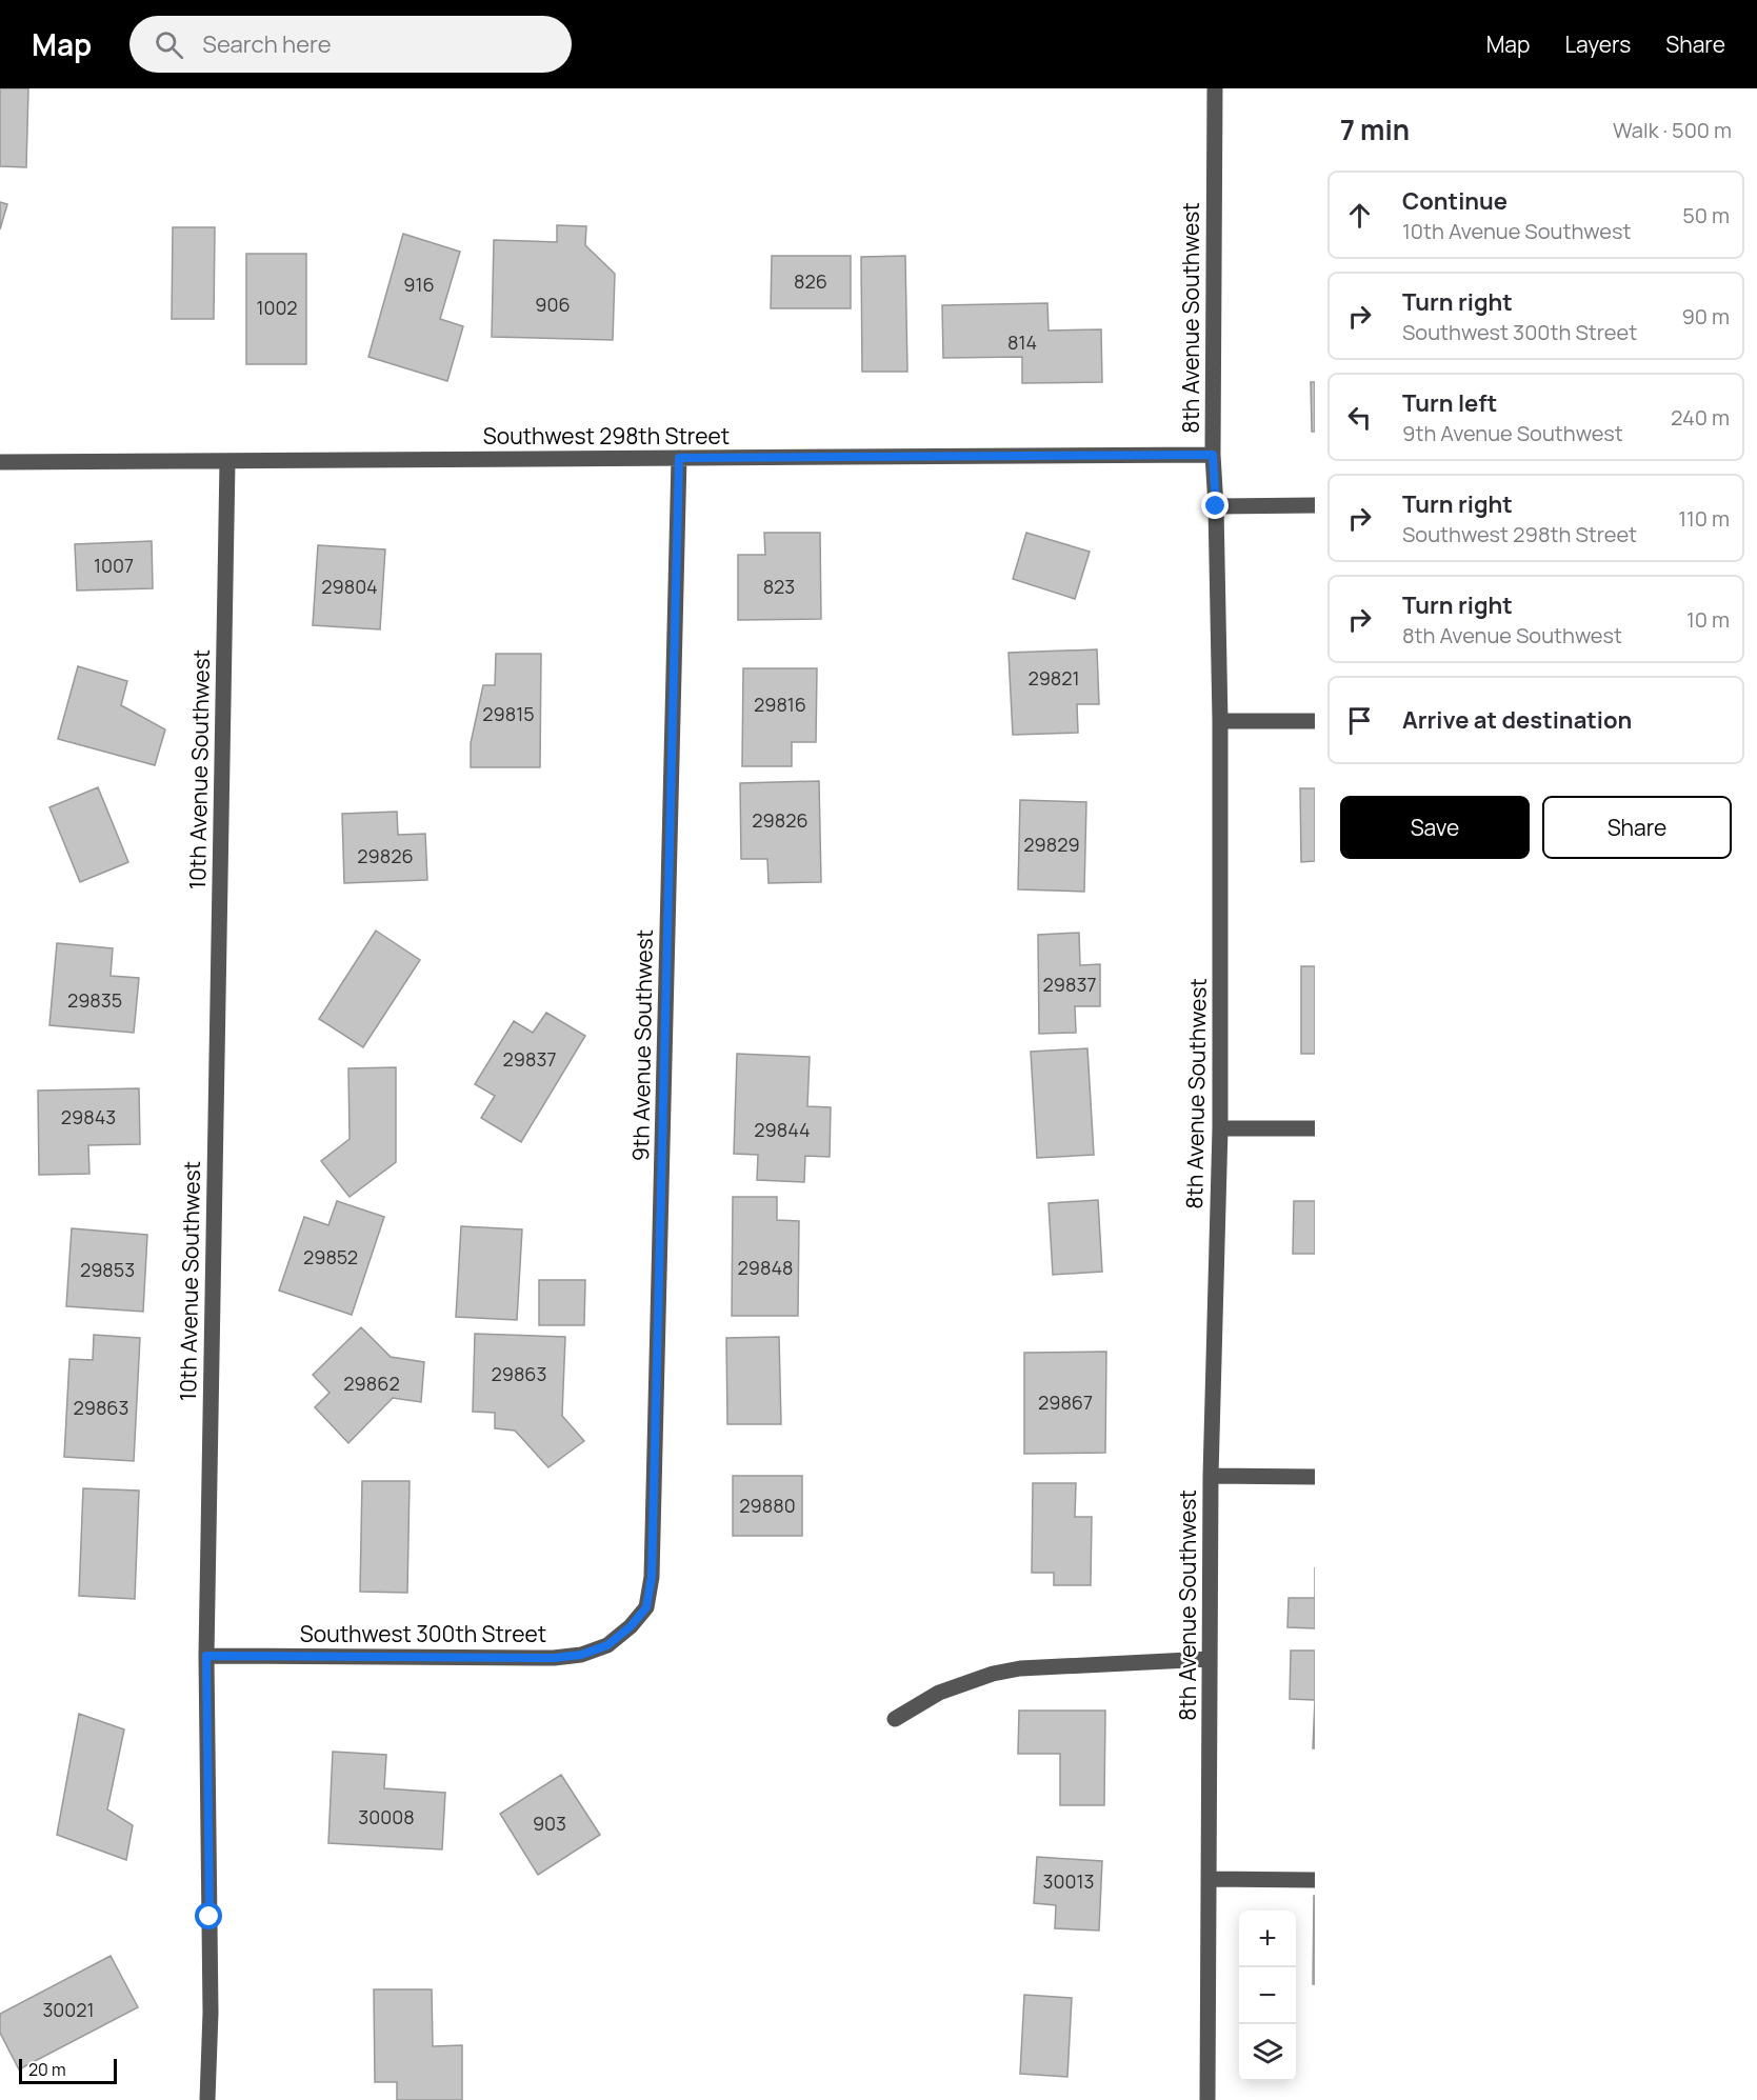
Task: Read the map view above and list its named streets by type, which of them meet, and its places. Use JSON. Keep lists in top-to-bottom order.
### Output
{
  "streets": {
    "street": [
      "8th Avenue Southwest",
      "Southwest 298th Street",
      "10th Avenue Southwest",
      "9th Avenue Southwest",
      "Southwest 300th Street"
    ]
  },
  "crossings": [
    ["8th Avenue Southwest", "Southwest 298th Street"],
    ["Southwest 298th Street", "10th Avenue Southwest"],
    ["Southwest 298th Street", "9th Avenue Southwest"],
    ["10th Avenue Southwest", "Southwest 300th Street"],
    ["9th Avenue Southwest", "Southwest 300th Street"]
  ],
  "house_numbers": [
    "826",
    "916",
    "906",
    "1002",
    "814",
    "1007",
    "29804",
    "823",
    "29821",
    "29816",
    "29815",
    "29826",
    "29829",
    "29826",
    "29837",
    "29835",
    "29837",
    "29843",
    "29844",
    "29852",
    "29848",
    "29853",
    "29863",
    "29862",
    "29867",
    "29863",
    "29880",
    "30008",
    "903",
    "30013",
    "30021"
  ],
  "scale_bar": "20 m",
  "page": {
    "header": "Map",
    "search": "Search here",
    "nav": ["Map", "Layers", "Share"],
    "heading": ["7 min", "Walk · 500 m"],
    "list": [
      ["Continue", "10th Avenue Southwest", "50 m"],
      ["Turn right", "Southwest 300th Street", "90 m"],
      ["Turn left", "9th Avenue Southwest", "240 m"],
      ["Turn right", "Southwest 298th Street", "110 m"],
      ["Turn right", "8th Avenue Southwest", "10 m"],
      "Arrive at destination"
    ],
    "buttons": ["Save", "Share"],
    "map_buttons": ["+", "−"],
    "scale": "20 m"
  }
}
